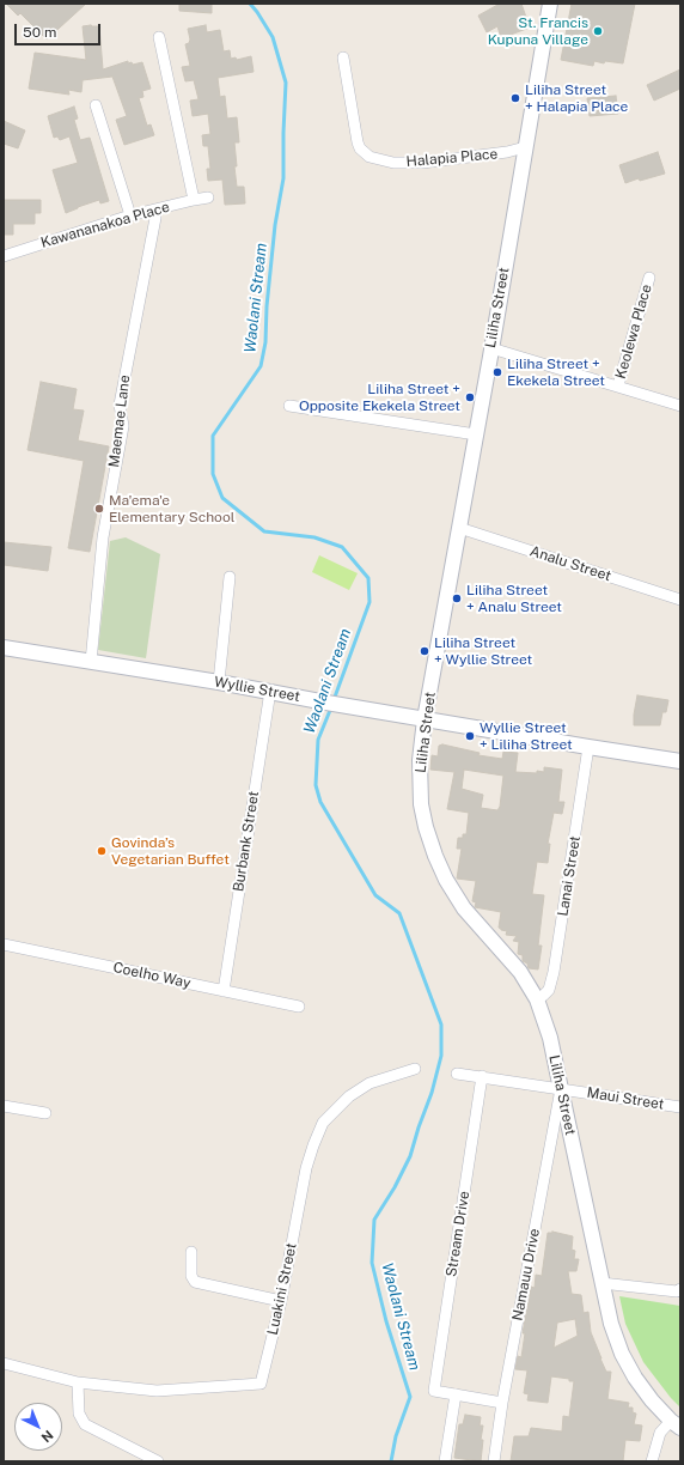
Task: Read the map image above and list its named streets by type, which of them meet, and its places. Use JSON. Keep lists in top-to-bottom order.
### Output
{
  "streets": {
    "street": [
      "Halapia Place",
      "Kawananakoa Place",
      "Liliha Street",
      "Keolewa Place",
      "Maemae Lane",
      "Analu Street",
      "Wyllie Street",
      "Burbank Street",
      "Lanai Street",
      "Coelho Way",
      "Maui Street",
      "Stream Drive",
      "Namauu Drive",
      "Luakini Street"
    ]
  },
  "crossings": [
    ["Halapia Place", "Liliha Street"],
    ["Kawananakoa Place", "Maemae Lane"],
    ["Liliha Street", "Analu Street"],
    ["Liliha Street", "Wyllie Street"],
    ["Liliha Street", "Lanai Street"],
    ["Liliha Street", "Maui Street"],
    ["Liliha Street", "Namauu Drive"],
    ["Maemae Lane", "Wyllie Street"],
    ["Wyllie Street", "Burbank Street"],
    ["Wyllie Street", "Lanai Street"],
    ["Burbank Street", "Coelho Way"],
    ["Maui Street", "Stream Drive"],
    ["Maui Street", "Namauu Drive"]
  ],
  "water": ["Waolani Stream"],
  "places": [
    "St. Francis Kupuna Village",
    "Liliha Street + Halapia Place",
    "Liliha Street + Ekekela Street",
    "Liliha Street + Opposite Ekekela Street",
    "Ma'ema'e Elementary School",
    "Liliha Street + Analu Street",
    "Liliha Street + Wyllie Street",
    "Wyllie Street + Liliha Street",
    "Govinda’s Vegetarian Buffet"
  ],
  "scale_bar": "50 m",
  "north": "bottom right"
}
